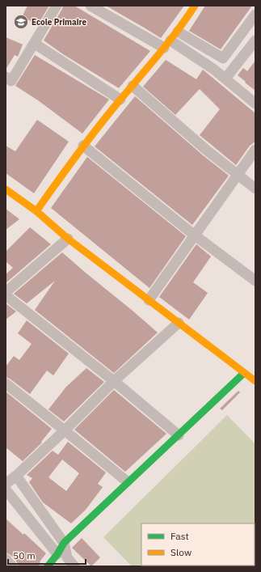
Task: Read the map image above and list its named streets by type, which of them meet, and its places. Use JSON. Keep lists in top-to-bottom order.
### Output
{
  "places": {
    "school or university": ["Ecole Primaire"]
  },
  "legend": ["Fast", "Slow"],
  "scale_bar": "50 m"
}
